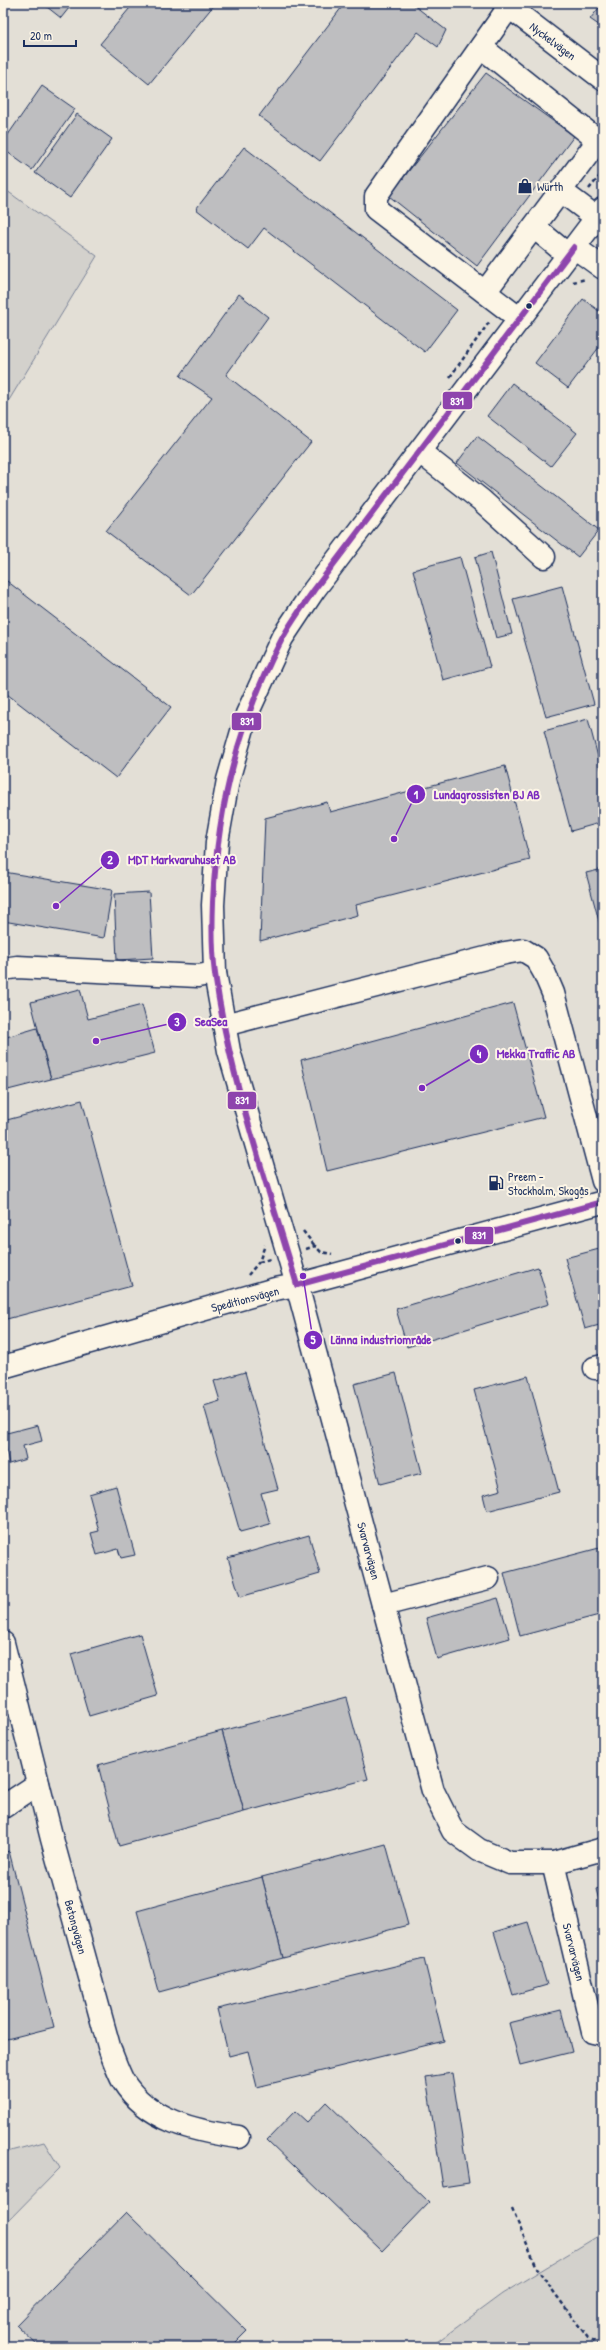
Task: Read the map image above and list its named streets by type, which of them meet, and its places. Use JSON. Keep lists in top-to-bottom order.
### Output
{
  "streets": {
    "street": [
      "Nyckelvägen",
      "Speditionsvägen",
      "Svarvarvägen",
      "Betongvägen"
    ]
  },
  "crossings": [
    ["Speditionsvägen", "Svarvarvägen"]
  ],
  "places": {
    "shop": ["Würth"],
    "other": [
      "Lundagrossisten BJ AB",
      "MDT Markvaruhuset AB",
      "SeaSea",
      "Mekka Traffic AB",
      "Länna industriområde"
    ],
    "fuel station": ["Preem - Stockholm, Skogås"]
  },
  "lines": ["transit line 831"],
  "scale_bar": "20 m"
}
